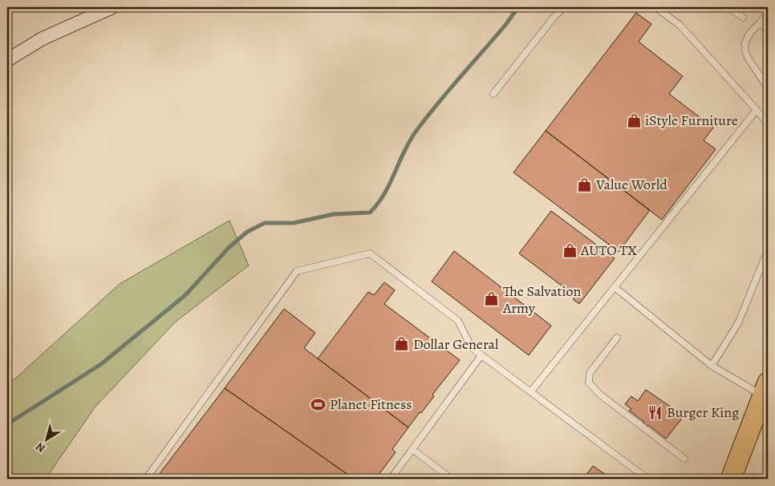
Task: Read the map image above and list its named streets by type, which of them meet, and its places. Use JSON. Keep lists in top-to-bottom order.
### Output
{
  "places": {
    "shop": [
      "iStyle Furniture",
      "Value World",
      "AUTO TX",
      "The Salvation Army",
      "Dollar General"
    ],
    "sports": ["Planet Fitness"],
    "restaurant": ["Burger King"]
  },
  "north": "bottom left"
}
